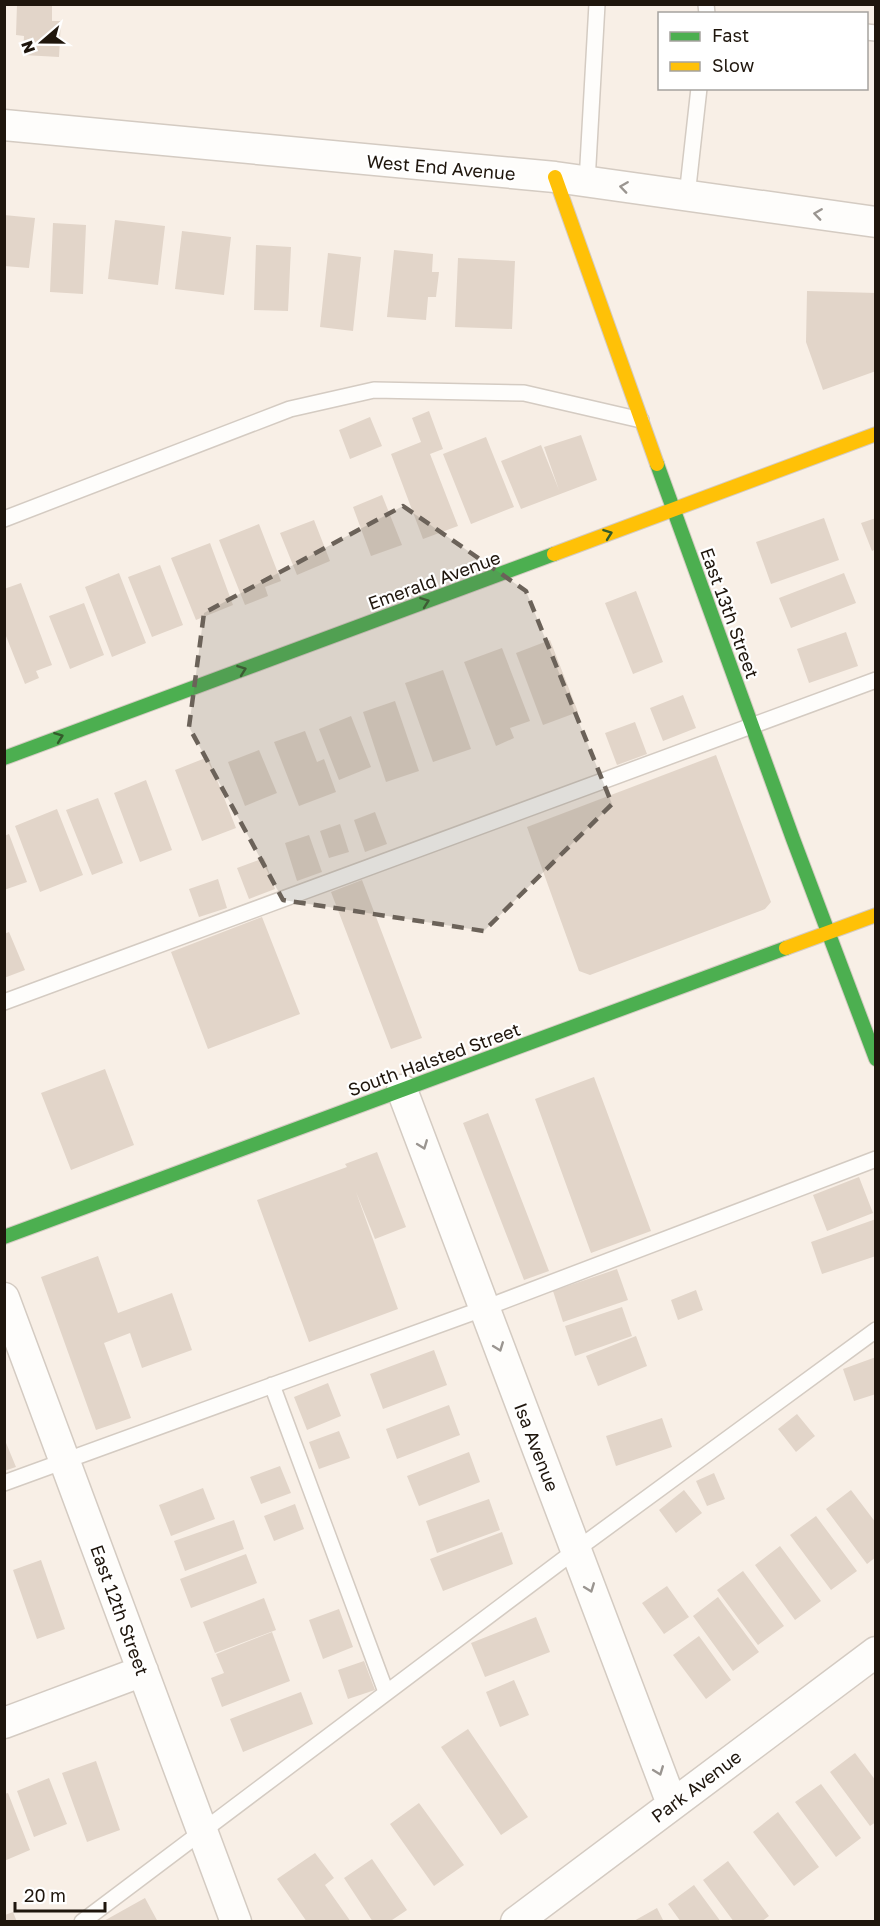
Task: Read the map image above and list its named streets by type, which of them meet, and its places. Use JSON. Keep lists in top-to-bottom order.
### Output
{
  "streets": {
    "street": [
      "West End Avenue",
      "Emerald Avenue",
      "East 13th Street",
      "South Halsted Street",
      "Isa Avenue",
      "East 12th Street",
      "Park Avenue"
    ]
  },
  "crossings": [
    ["West End Avenue", "East 13th Street"],
    ["Emerald Avenue", "East 13th Street"],
    ["East 13th Street", "South Halsted Street"],
    ["South Halsted Street", "Isa Avenue"],
    ["Isa Avenue", "Park Avenue"]
  ],
  "one_way": ["Emerald Avenue", "Isa Avenue"],
  "legend": ["Fast", "Slow"],
  "scale_bar": "20 m",
  "north": "left"
}
